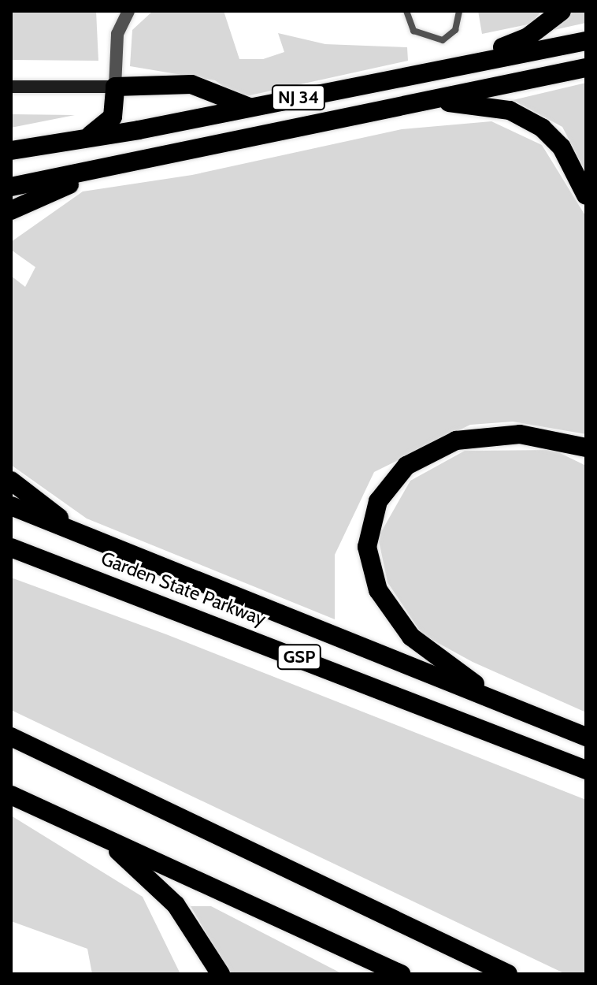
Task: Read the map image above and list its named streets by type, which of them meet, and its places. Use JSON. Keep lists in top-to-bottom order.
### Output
{
  "streets": {
    "highway": ["NJ 34", "Garden State Parkway", "GSP"]
  }
}
